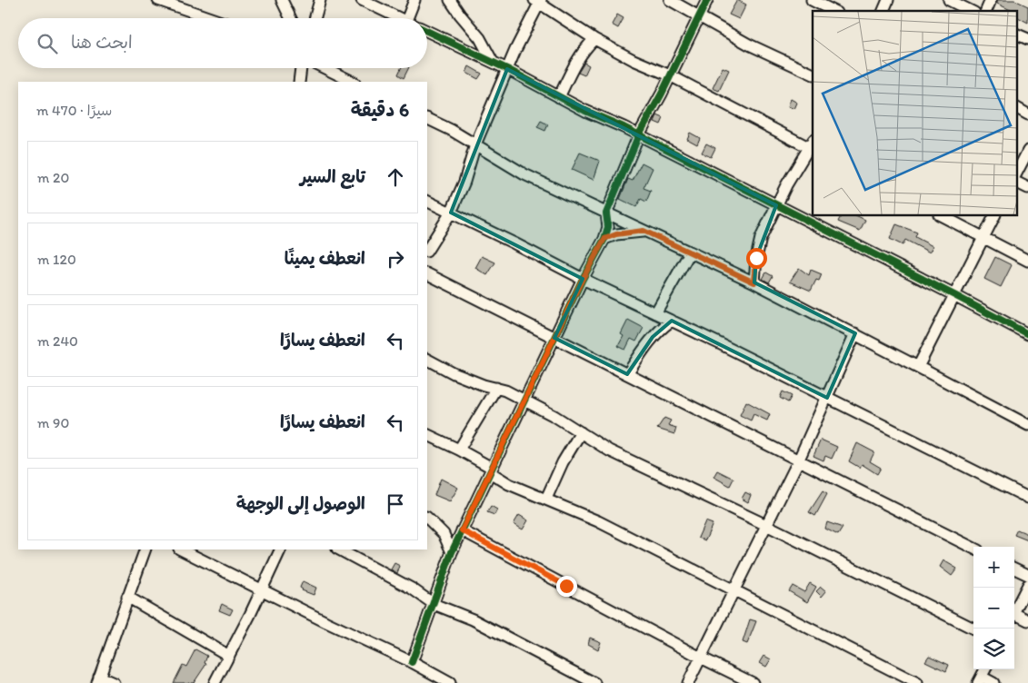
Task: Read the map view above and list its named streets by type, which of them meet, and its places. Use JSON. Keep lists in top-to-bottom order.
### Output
{
  "page": {
    "search": "ابحث هنا",
    "heading": ["6 دقيقة", "سيرًا · 470 m"],
    "list": [
      ["تابع السير", "20 m"],
      ["انعطف يمينًا", "120 m"],
      ["انعطف يسارًا", "240 m"],
      ["انعطف يسارًا", "90 m"],
      "الوصول إلى الوجهة"
    ],
    "map_buttons": ["+", "−"]
  }
}
